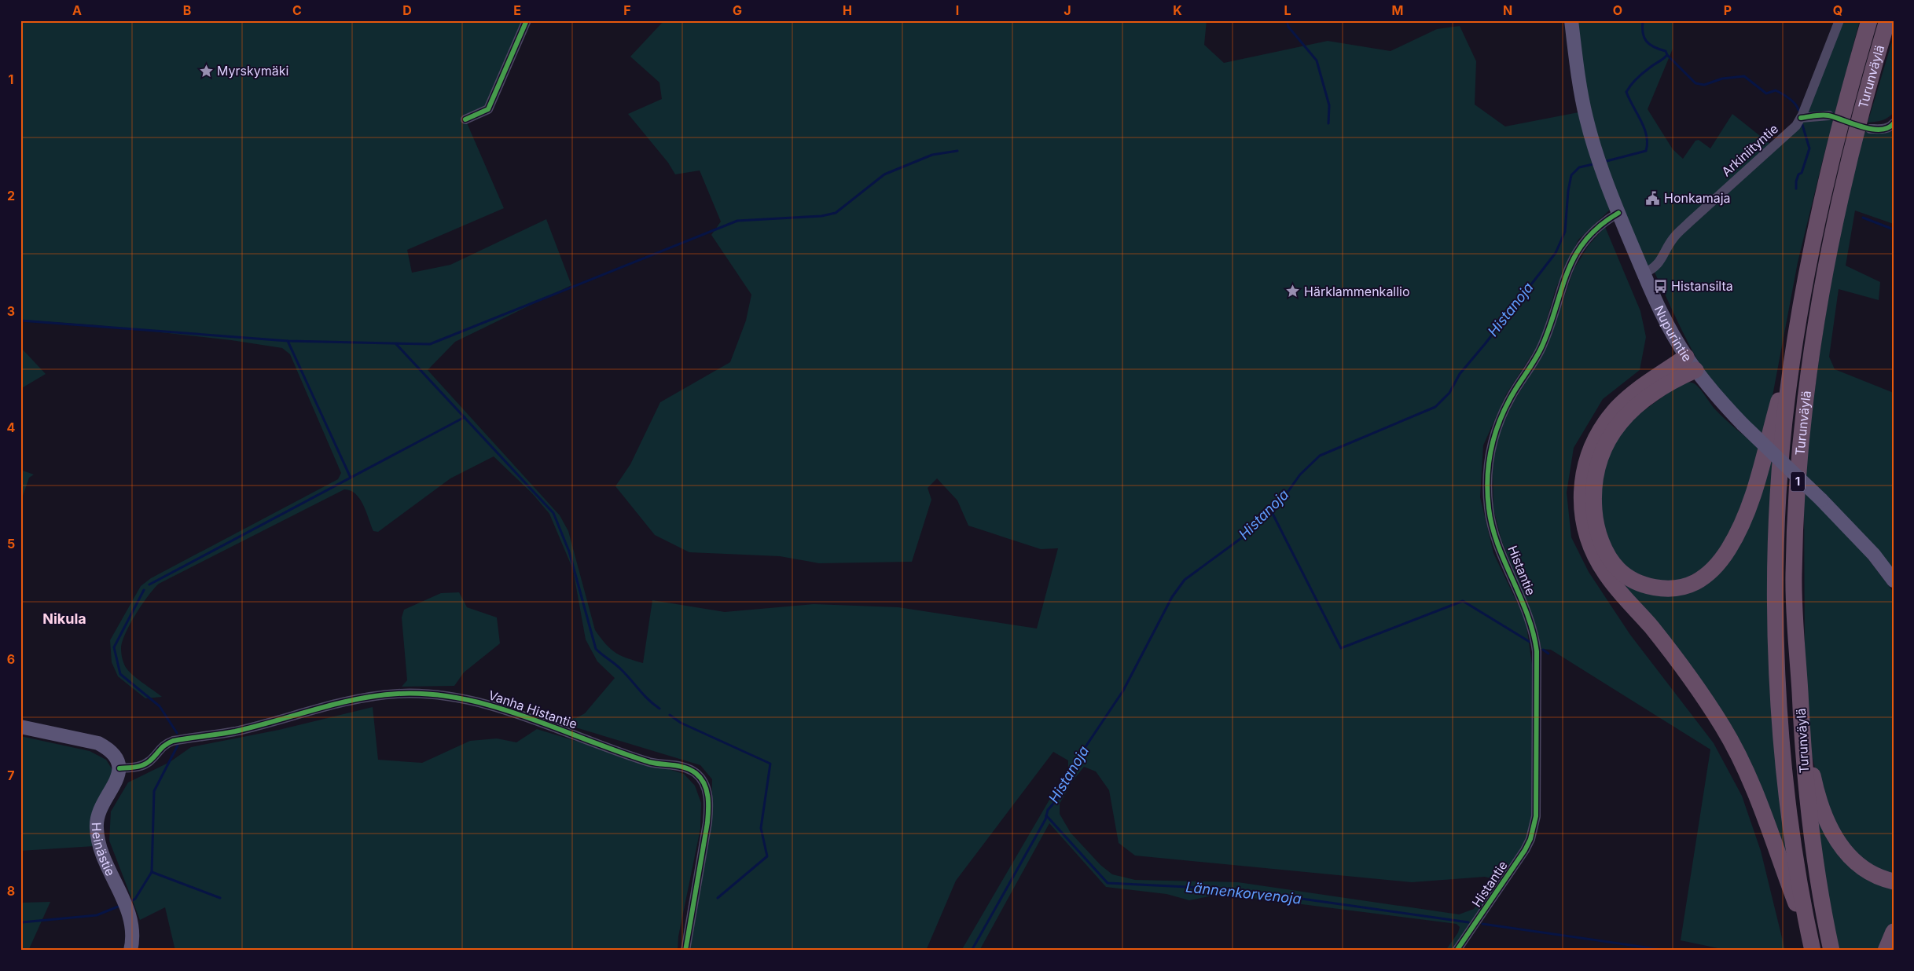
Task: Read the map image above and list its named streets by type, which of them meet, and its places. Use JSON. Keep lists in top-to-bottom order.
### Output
{
  "streets": {
    "highway": ["Turunväylä", "1"],
    "main road": ["Nupurintie", "Heinästie"],
    "street": ["Arkiniityntie", "Histantie", "Vanha Histantie"]
  },
  "crossings": [
    ["Arkiniityntie", "Nupurintie"],
    ["Nupurintie", "Histantie"],
    ["Vanha Histantie", "Heinästie"]
  ],
  "districts": ["Nikula"],
  "water": ["Histanoja", "Lännenkorvenoja"],
  "places": {
    "place": ["Myrskymäki", "Härklammenkallio"],
    "public building": ["Honkamaja"],
    "bus stop": ["Histansilta"]
  },
  "grid": {
    "columns": [
      "A",
      "B",
      "C",
      "D",
      "E",
      "F",
      "G",
      "H",
      "I",
      "J",
      "K",
      "L",
      "M",
      "N",
      "O",
      "P",
      "Q"
    ],
    "rows": [
      "1",
      "2",
      "3",
      "4",
      "5",
      "6",
      "7",
      "8"
    ]
  }
}
